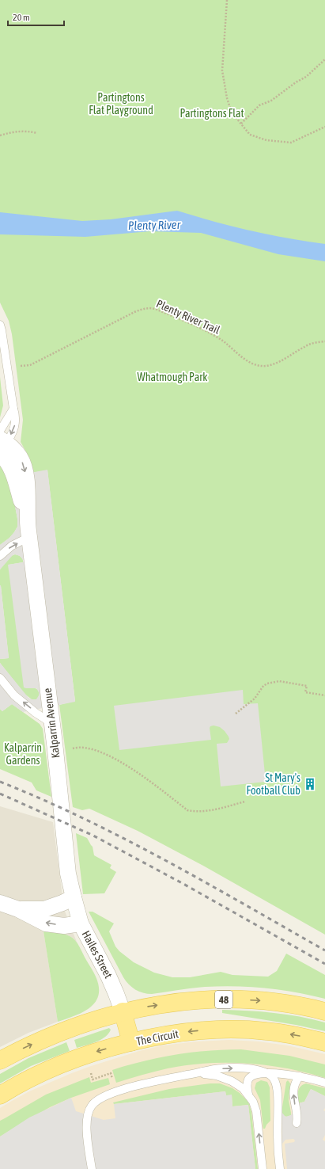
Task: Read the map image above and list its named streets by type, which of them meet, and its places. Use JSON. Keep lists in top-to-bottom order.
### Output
{
  "streets": {
    "main road": ["48", "The Circuit"],
    "street": ["Kalparrin Avenue", "Hailes Street"],
    "path": ["Plenty River Trail"]
  },
  "crossings": [
    ["Kalparrin Avenue", "Hailes Street"],
    ["Hailes Street", "48"]
  ],
  "water": ["Plenty River"],
  "parks": [
    "Partingtons Flat Playground",
    "Partingtons Flat",
    "Whatmough Park",
    "Kalparrin Gardens"
  ],
  "places": {
    "building": ["St Mary's Football Club"]
  },
  "scale_bar": "20 m"
}
